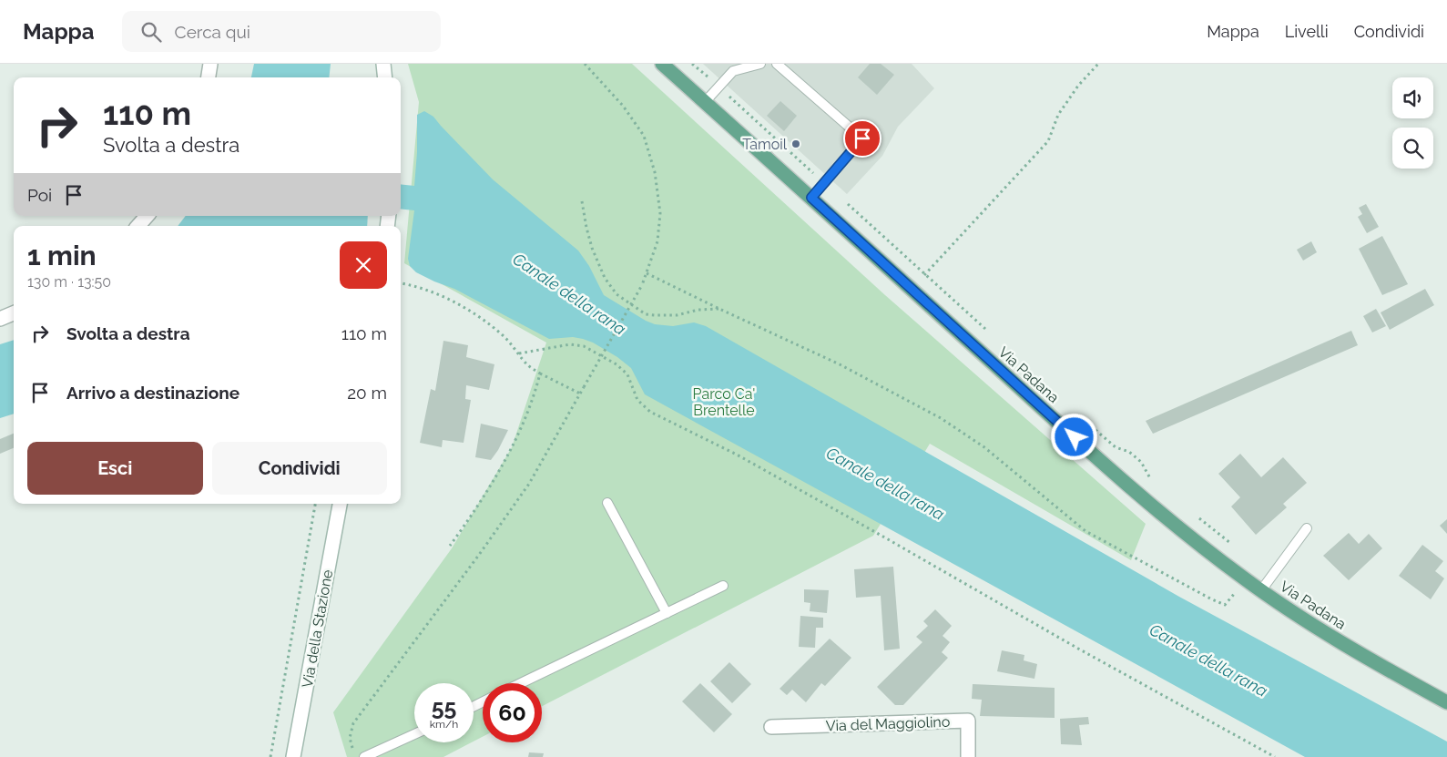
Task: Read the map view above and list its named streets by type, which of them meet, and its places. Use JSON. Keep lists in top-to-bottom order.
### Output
{
  "streets": {
    "main road": ["Via Padana"],
    "street": ["Via della Stazione", "Via del Maggiolino"]
  },
  "water": ["Canale della rana"],
  "parks": ["Parco Ca' Brentelle"],
  "places": ["Tamoil"],
  "page": {
    "header": "Mappa",
    "search": "Cerca qui",
    "nav": ["Mappa", "Livelli", "Condividi"],
    "turn": ["110 m", "Svolta a destra"],
    "then": "Poi",
    "heading": ["1 min", "130 m · 13:50"],
    "list": [
      {
        "name": "Svolta a destra",
        "value": "110 m"
      },
      {
        "name": "Arrivo a destinazione",
        "value": "20 m"
      }
    ],
    "buttons": ["Esci", "Condividi"],
    "speed": "55 km/h",
    "limit": "60"
  }
}
